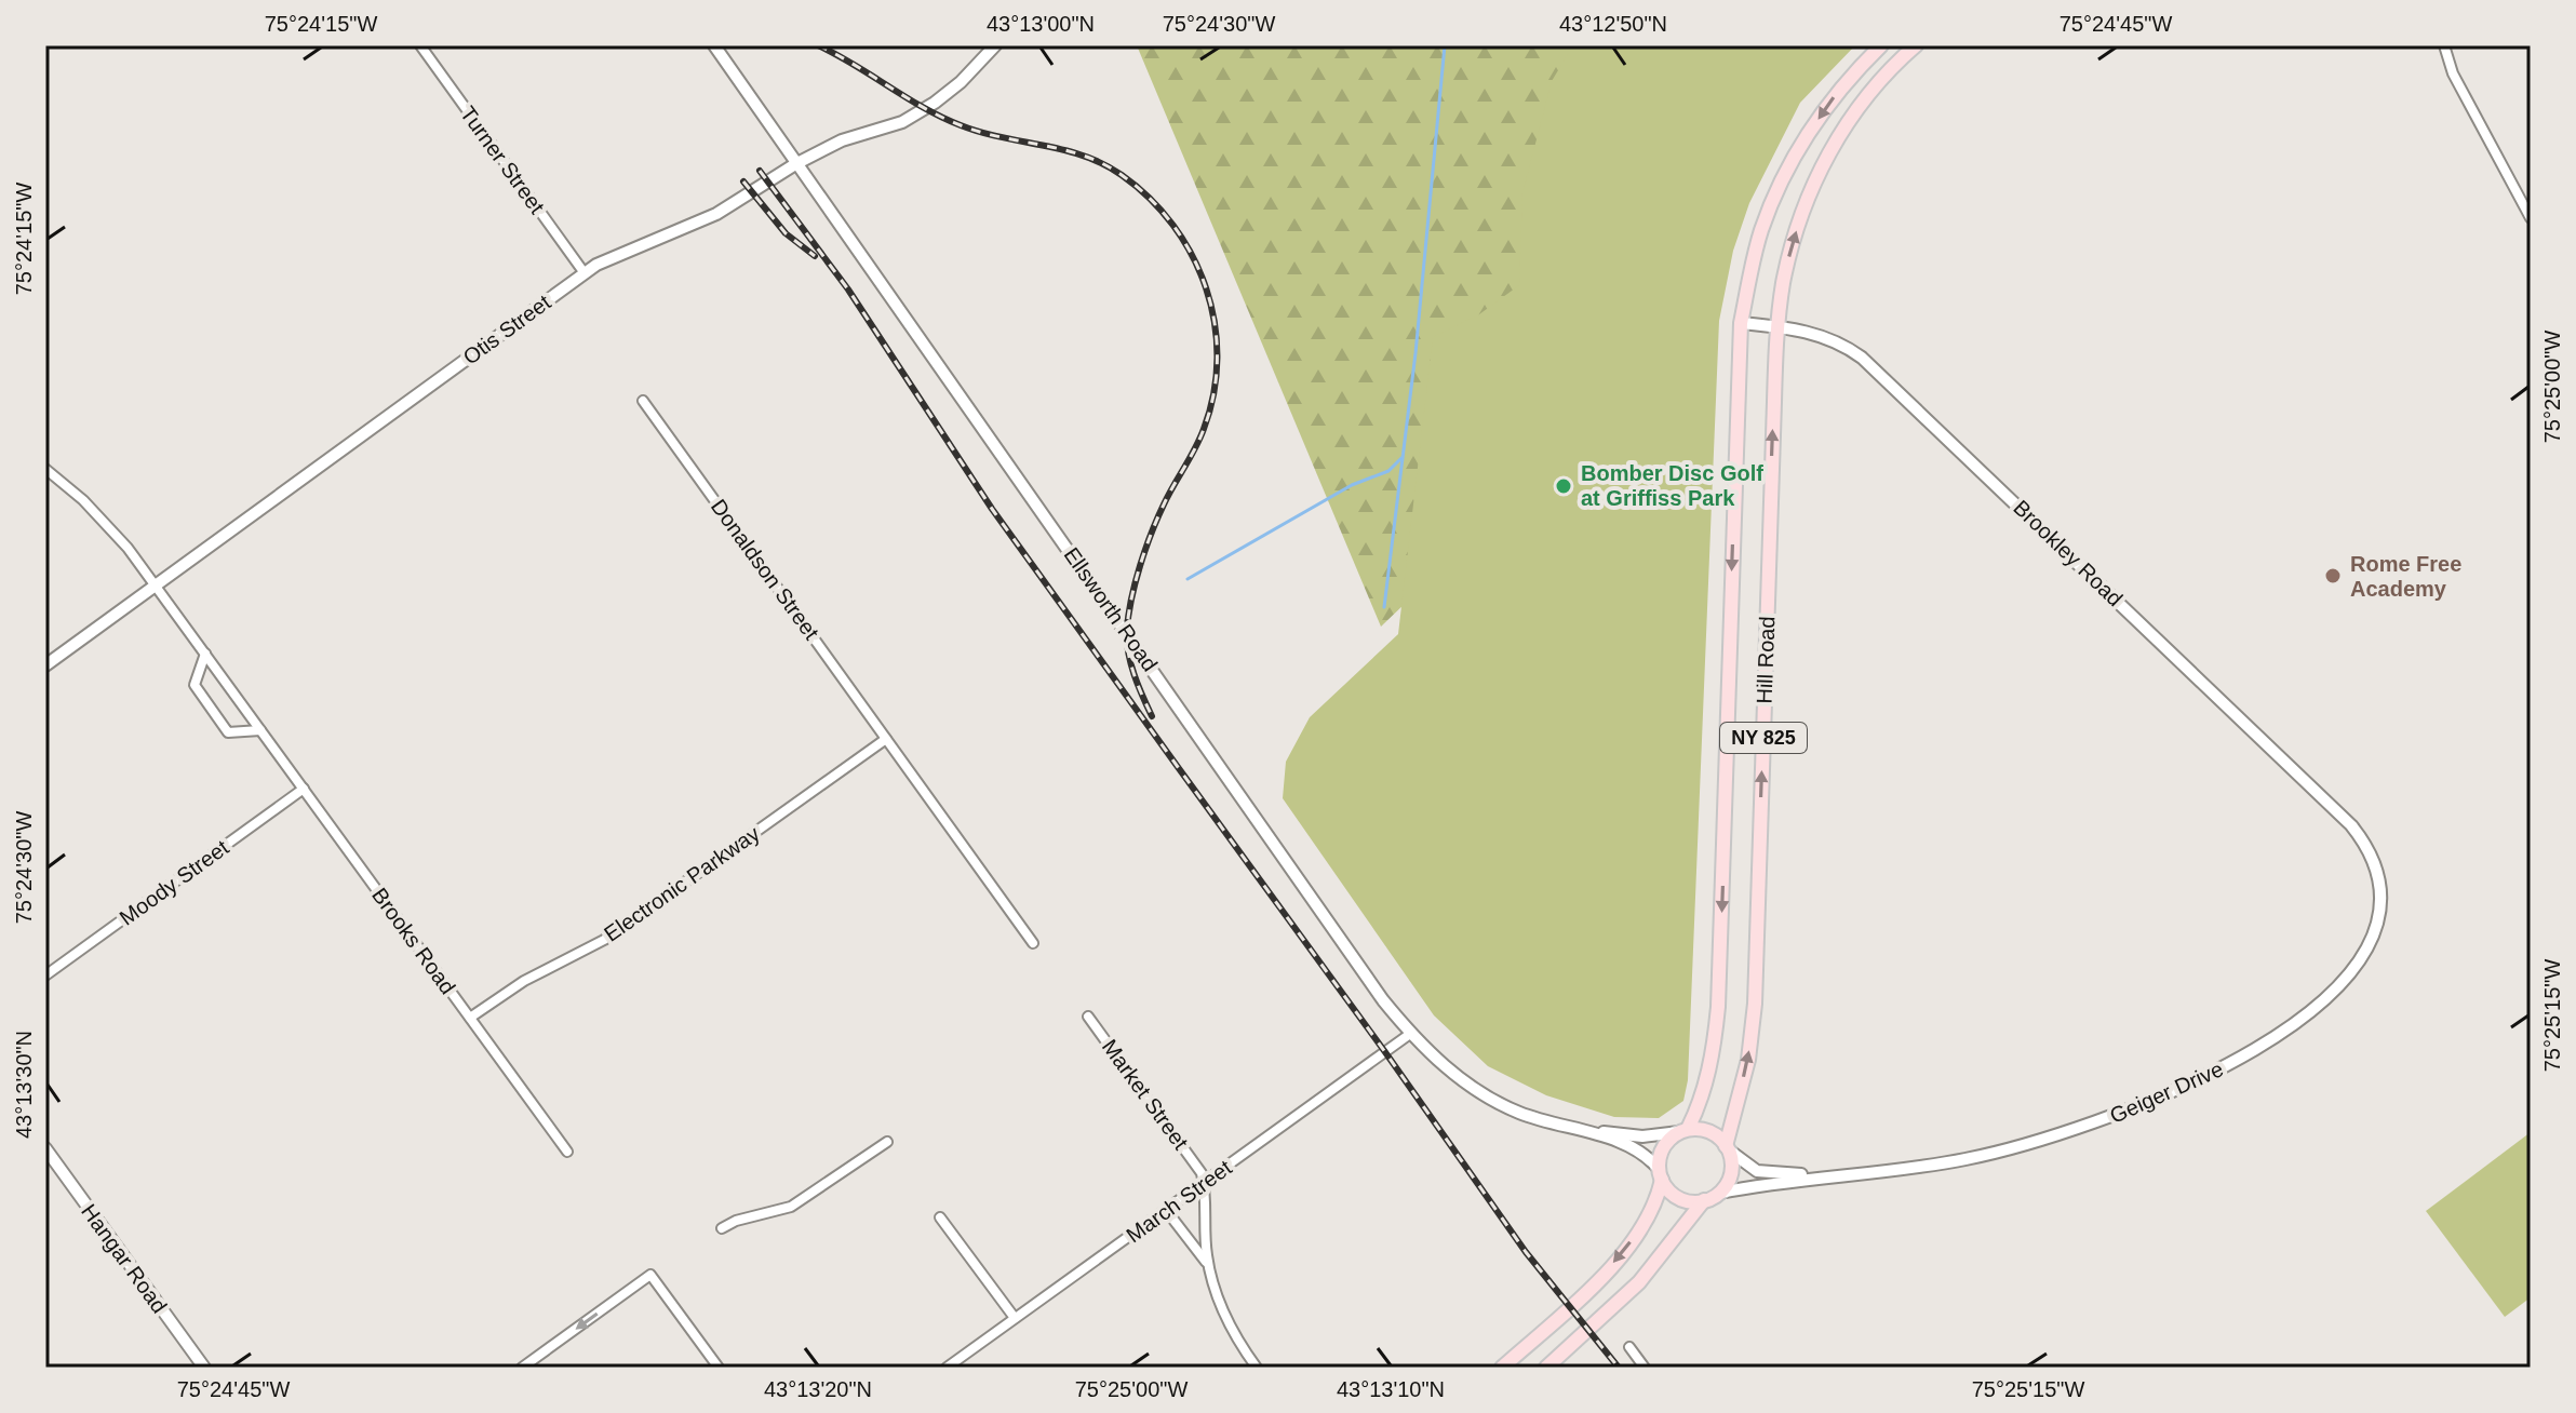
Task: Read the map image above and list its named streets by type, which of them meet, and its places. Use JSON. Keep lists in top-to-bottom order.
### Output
{
  "streets": {
    "main road": ["Hill Road", "NY 825"],
    "street": [
      "Turner Street",
      "Otis Street",
      "Brookley Road",
      "Donaldson Street",
      "Ellsworth Road",
      "Moody Street",
      "Electronic Parkway",
      "Brooks Road",
      "Geiger Drive",
      "Market Street",
      "March Street",
      "Hangar Road"
    ]
  },
  "crossings": [
    ["Turner Street", "Otis Street"],
    ["Otis Street", "Ellsworth Road"],
    ["Otis Street", "Brooks Road"],
    ["Brookley Road", "Hill Road"],
    ["Brookley Road", "NY 825"],
    ["Brookley Road", "Geiger Drive"],
    ["Donaldson Street", "Electronic Parkway"],
    ["Ellsworth Road", "Hill Road"],
    ["Ellsworth Road", "NY 825"],
    ["Ellsworth Road", "Geiger Drive"],
    ["Ellsworth Road", "March Street"],
    ["Hill Road", "NY 825"],
    ["Hill Road", "Geiger Drive"],
    ["NY 825", "Geiger Drive"],
    ["Moody Street", "Brooks Road"],
    ["Electronic Parkway", "Brooks Road"],
    ["Market Street", "March Street"]
  ],
  "places": ["Bomber Disc Golf at Griffiss Park", "Rome Free Academy"],
  "coordinates": [
    "75°24'15\"W",
    "43°13'00\"N",
    "75°24'30\"W",
    "43°12'50\"N",
    "75°24'45\"W",
    "75°25'00\"W",
    "75°25'15\"W",
    "43°13'30\"N",
    "43°13'20\"N",
    "43°13'10\"N"
  ]
}
